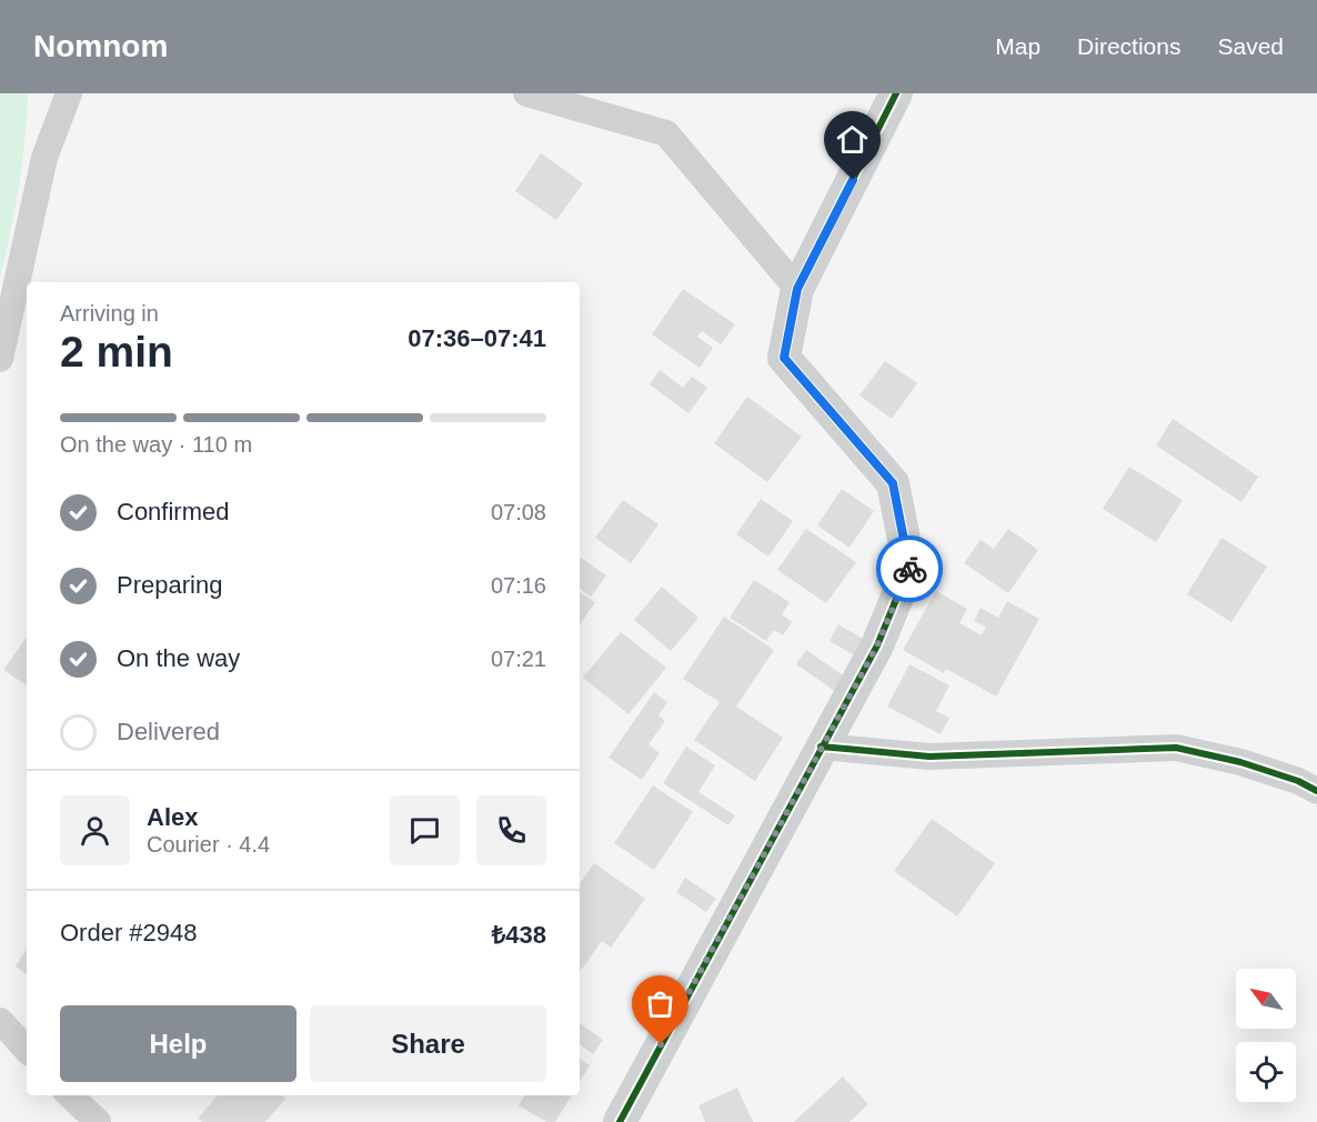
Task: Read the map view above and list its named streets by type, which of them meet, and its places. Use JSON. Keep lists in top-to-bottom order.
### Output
{
  "north": "top left",
  "page": {
    "header": "Nomnom",
    "nav": ["Map", "Directions", "Saved"],
    "heading": ["2 min", "Arriving in", "07:36–07:41"],
    "panel": [
      "Alex",
      "Courier · 4.4",
      "Order #2948",
      "₺438"
    ],
    "bar": "On the way · 110 m",
    "list": [
      ["Confirmed", "07:08"],
      ["Preparing", "07:16"],
      ["On the way", "07:21"],
      "Delivered"
    ],
    "buttons": ["Help", "Share"]
  }
}
